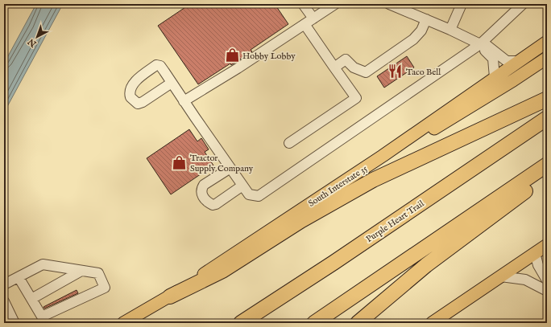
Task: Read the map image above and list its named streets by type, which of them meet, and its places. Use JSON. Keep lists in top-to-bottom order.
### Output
{
  "streets": {
    "highway": ["Purple Heart Trail"],
    "main road": ["South Interstate 35"]
  },
  "places": {
    "shop": ["Hobby Lobby", "Tractor Supply Company"],
    "restaurant": ["Taco Bell"]
  },
  "north": "bottom left"
}
